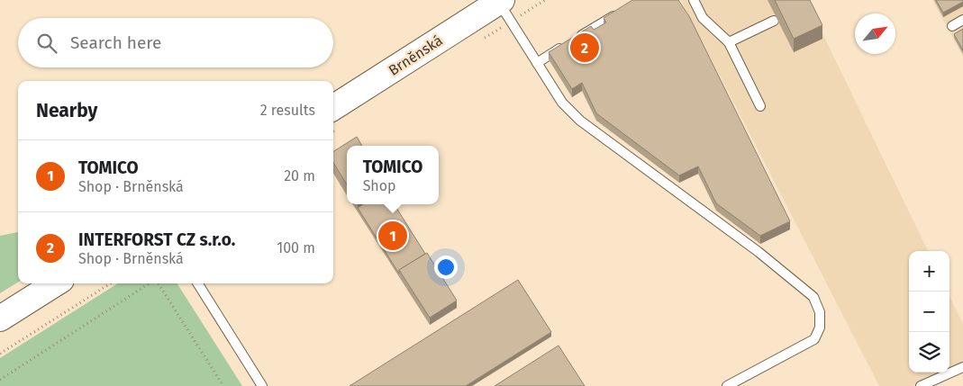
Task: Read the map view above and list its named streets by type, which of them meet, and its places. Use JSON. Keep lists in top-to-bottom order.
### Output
{
  "streets": {
    "main road": ["Brněnská"]
  },
  "north": "top right",
  "page": {
    "search": "Search here",
    "pins": ["2", "1"],
    "heading": ["Nearby", "2 results"],
    "list": [
      {
        "mark": "1",
        "name": "TOMICO",
        "note": "Shop · Brněnská",
        "value": "20 m"
      },
      {
        "mark": "2",
        "name": "INTERFORST CZ s.r.o.",
        "note": "Shop · Brněnská",
        "value": "100 m"
      }
    ],
    "popup": ["TOMICO", "Shop"],
    "map_buttons": ["+", "−"]
  }
}
